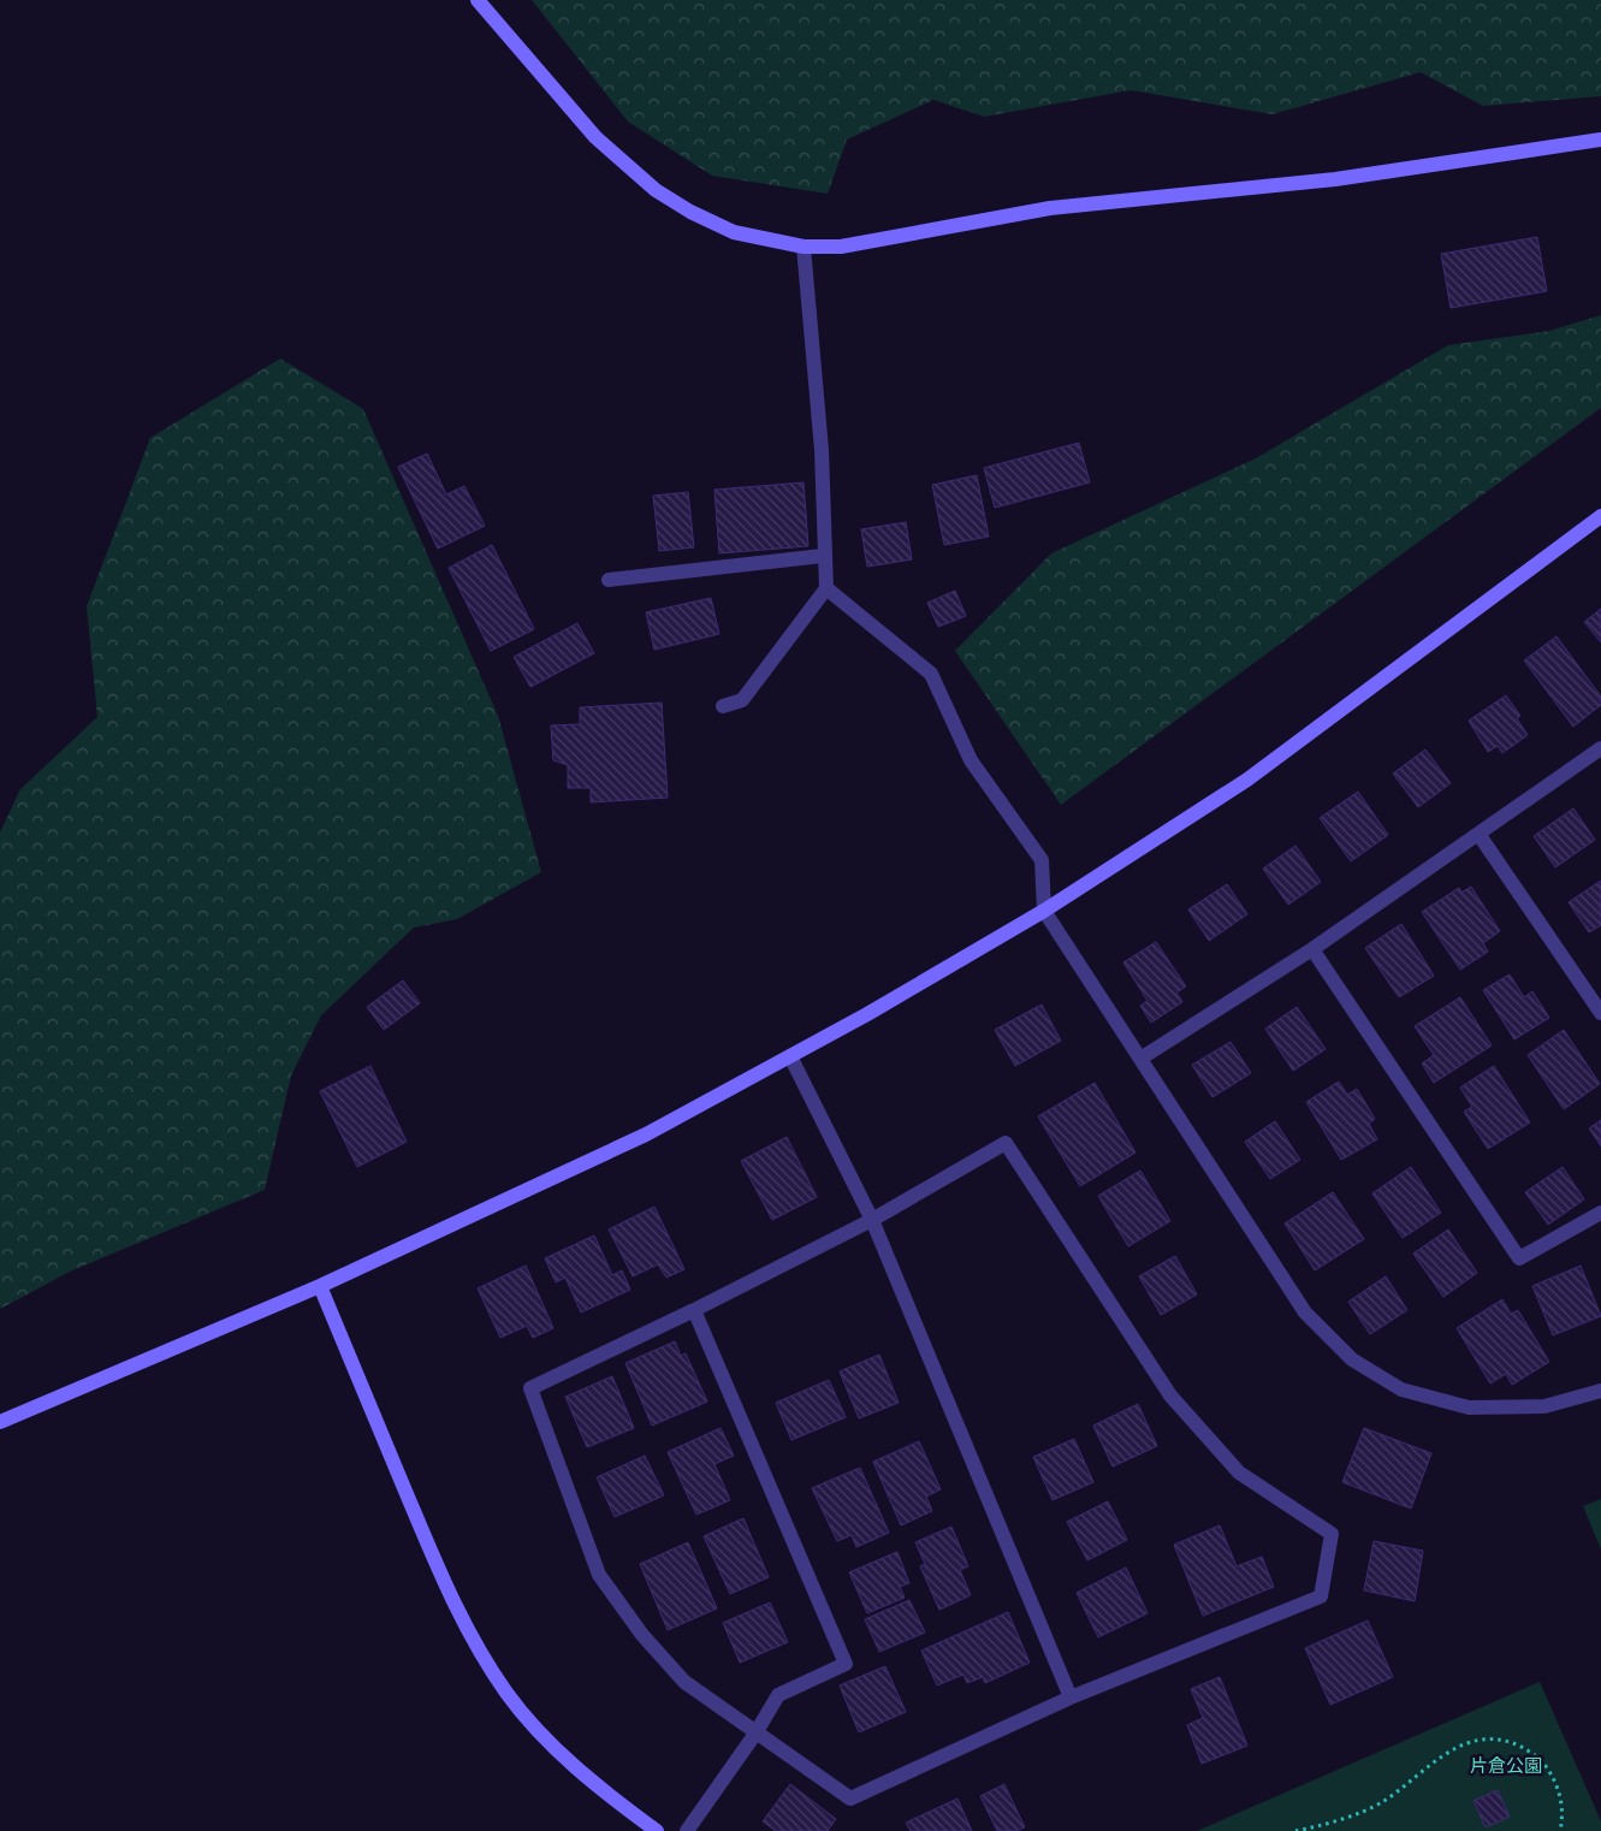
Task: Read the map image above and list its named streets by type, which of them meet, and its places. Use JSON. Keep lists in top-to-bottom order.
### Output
{
  "parks": ["片倉公園"]
}
